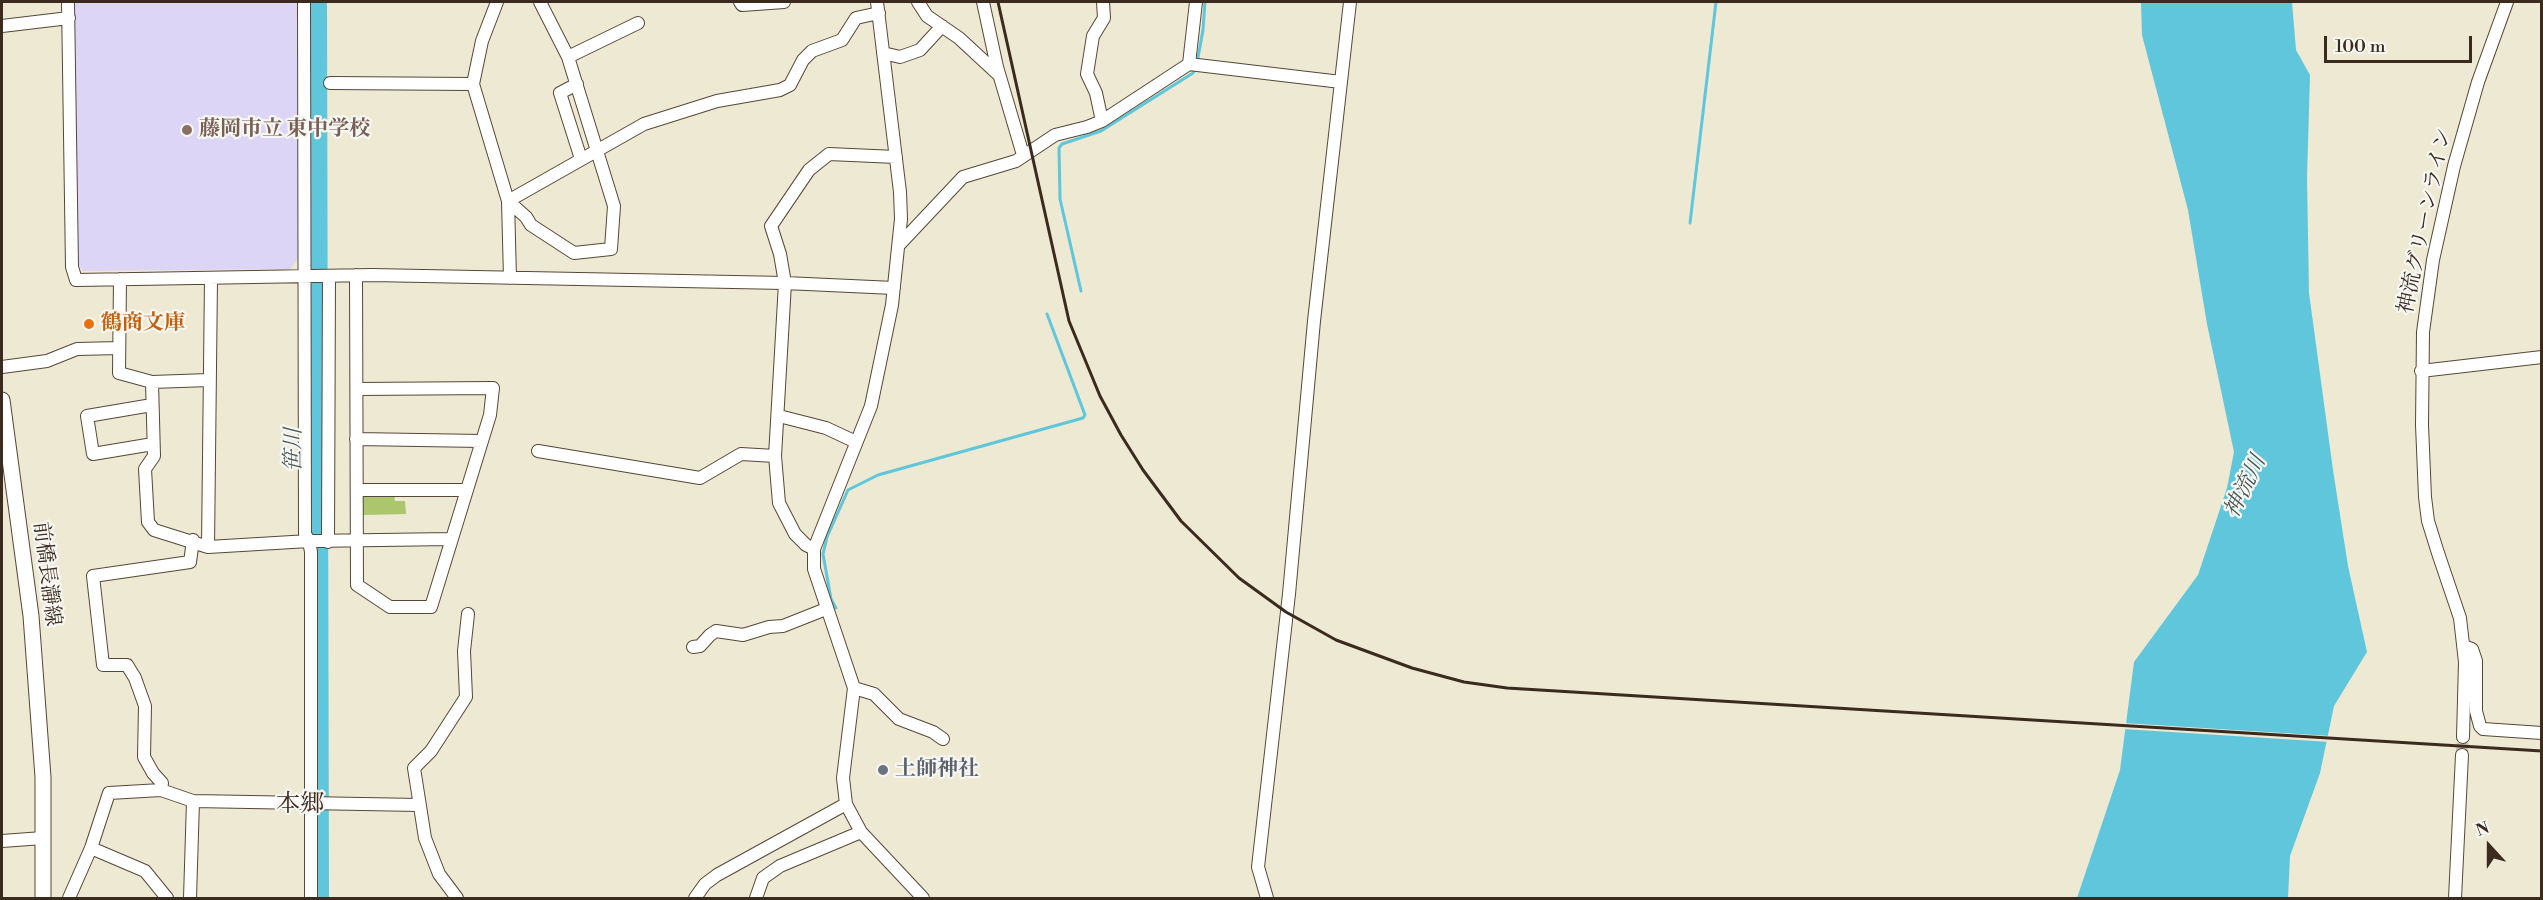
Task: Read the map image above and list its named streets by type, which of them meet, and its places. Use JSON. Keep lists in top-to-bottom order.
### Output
{
  "streets": {
    "main road": ["前橋長瀞線"],
    "street": ["神流グリーンライン"]
  },
  "districts": ["本郷"],
  "water": ["笹川", "神流川"],
  "places": ["藤岡市立 東中学校", "鶴商文庫", "土師神社"],
  "scale_bar": "100 m",
  "north": "top"
}
